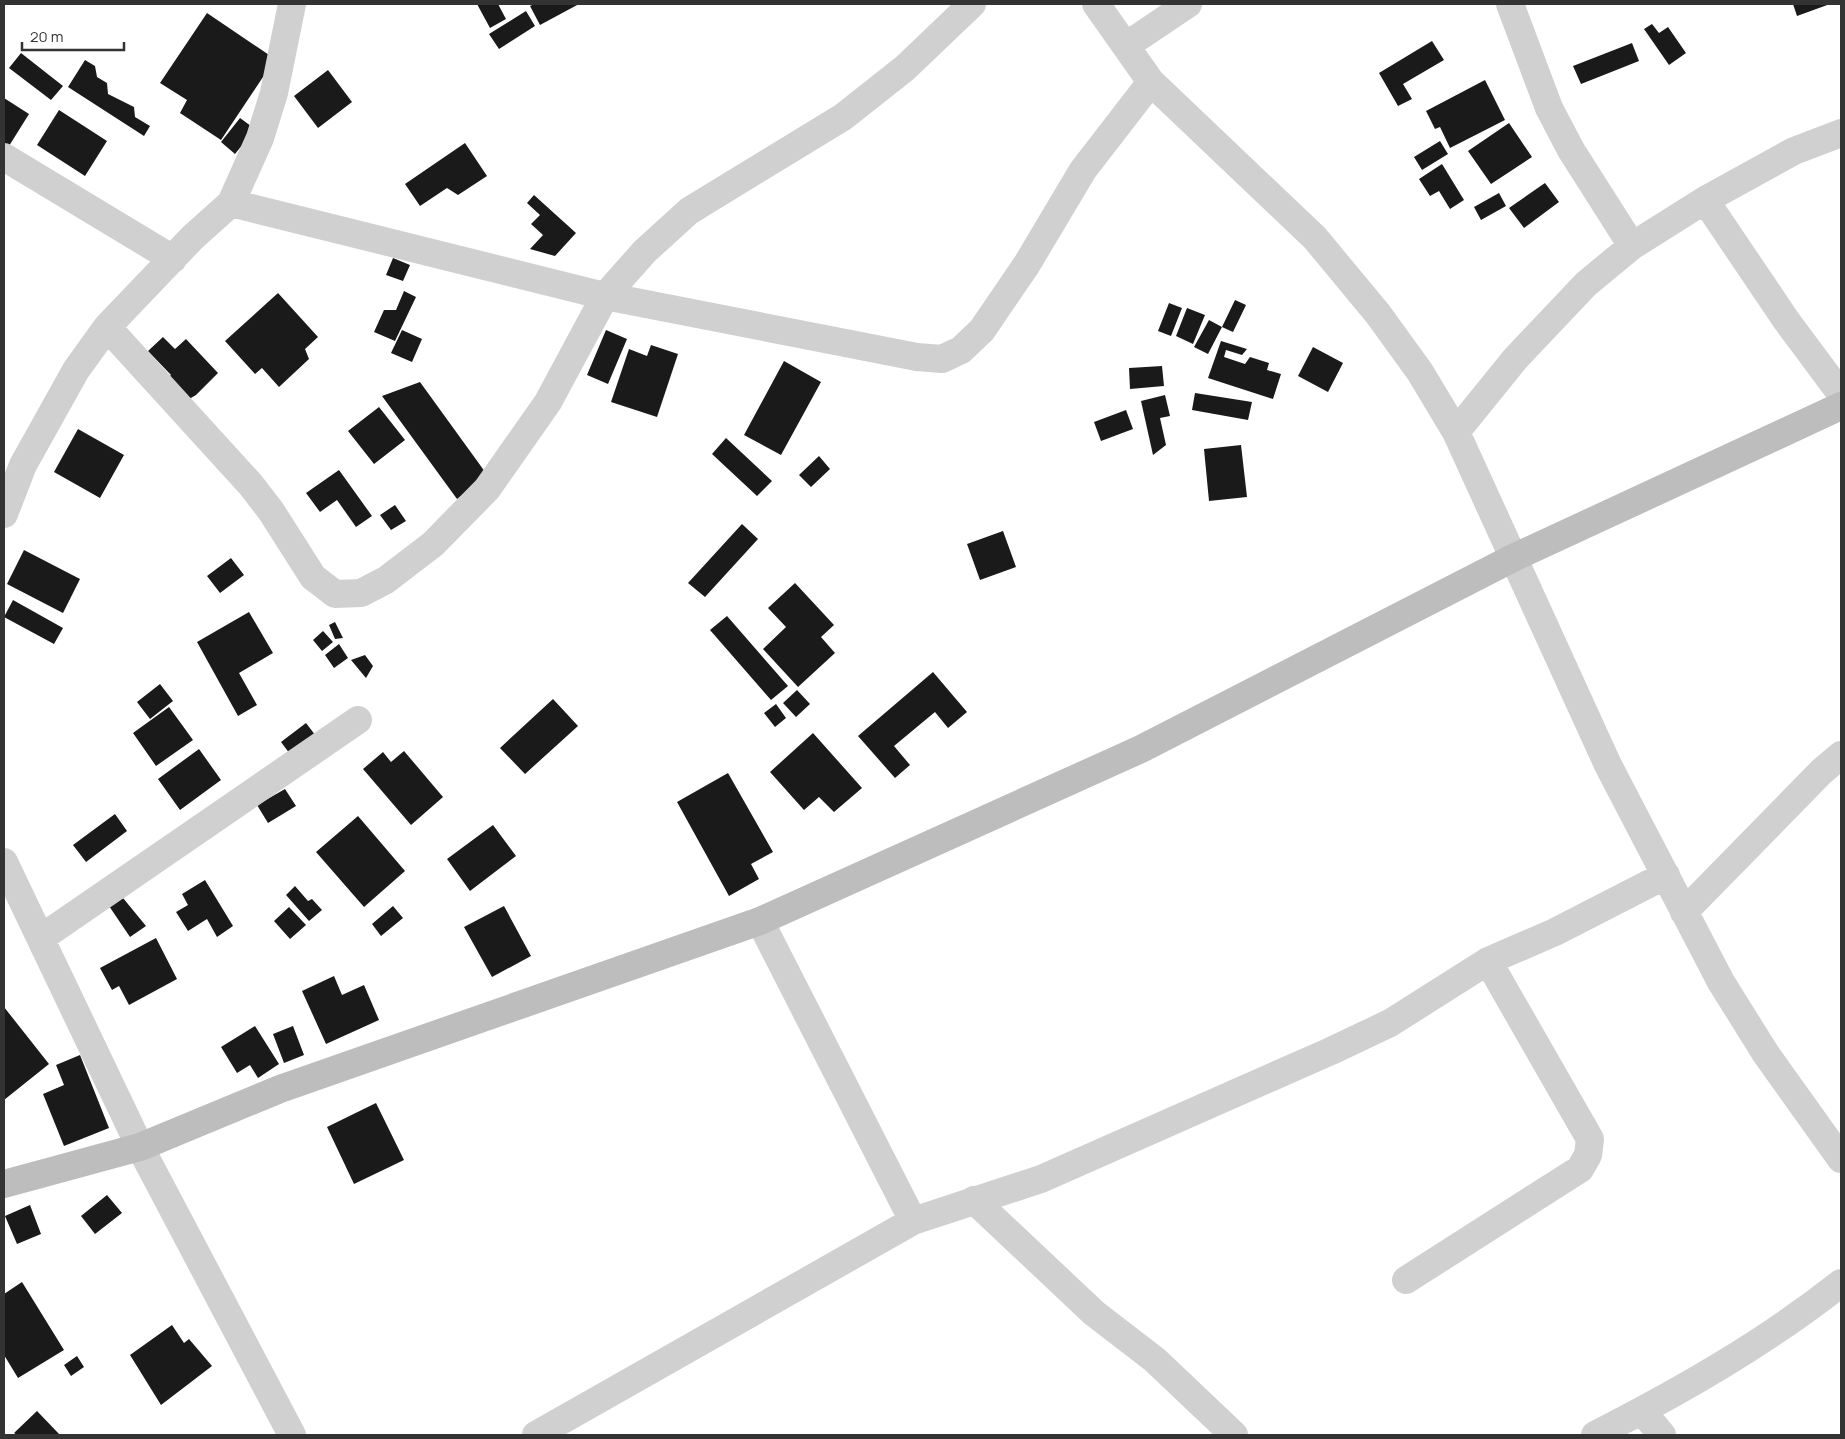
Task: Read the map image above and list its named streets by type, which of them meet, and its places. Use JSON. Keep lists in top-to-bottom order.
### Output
{
  "scale_bar": "20 m"
}
